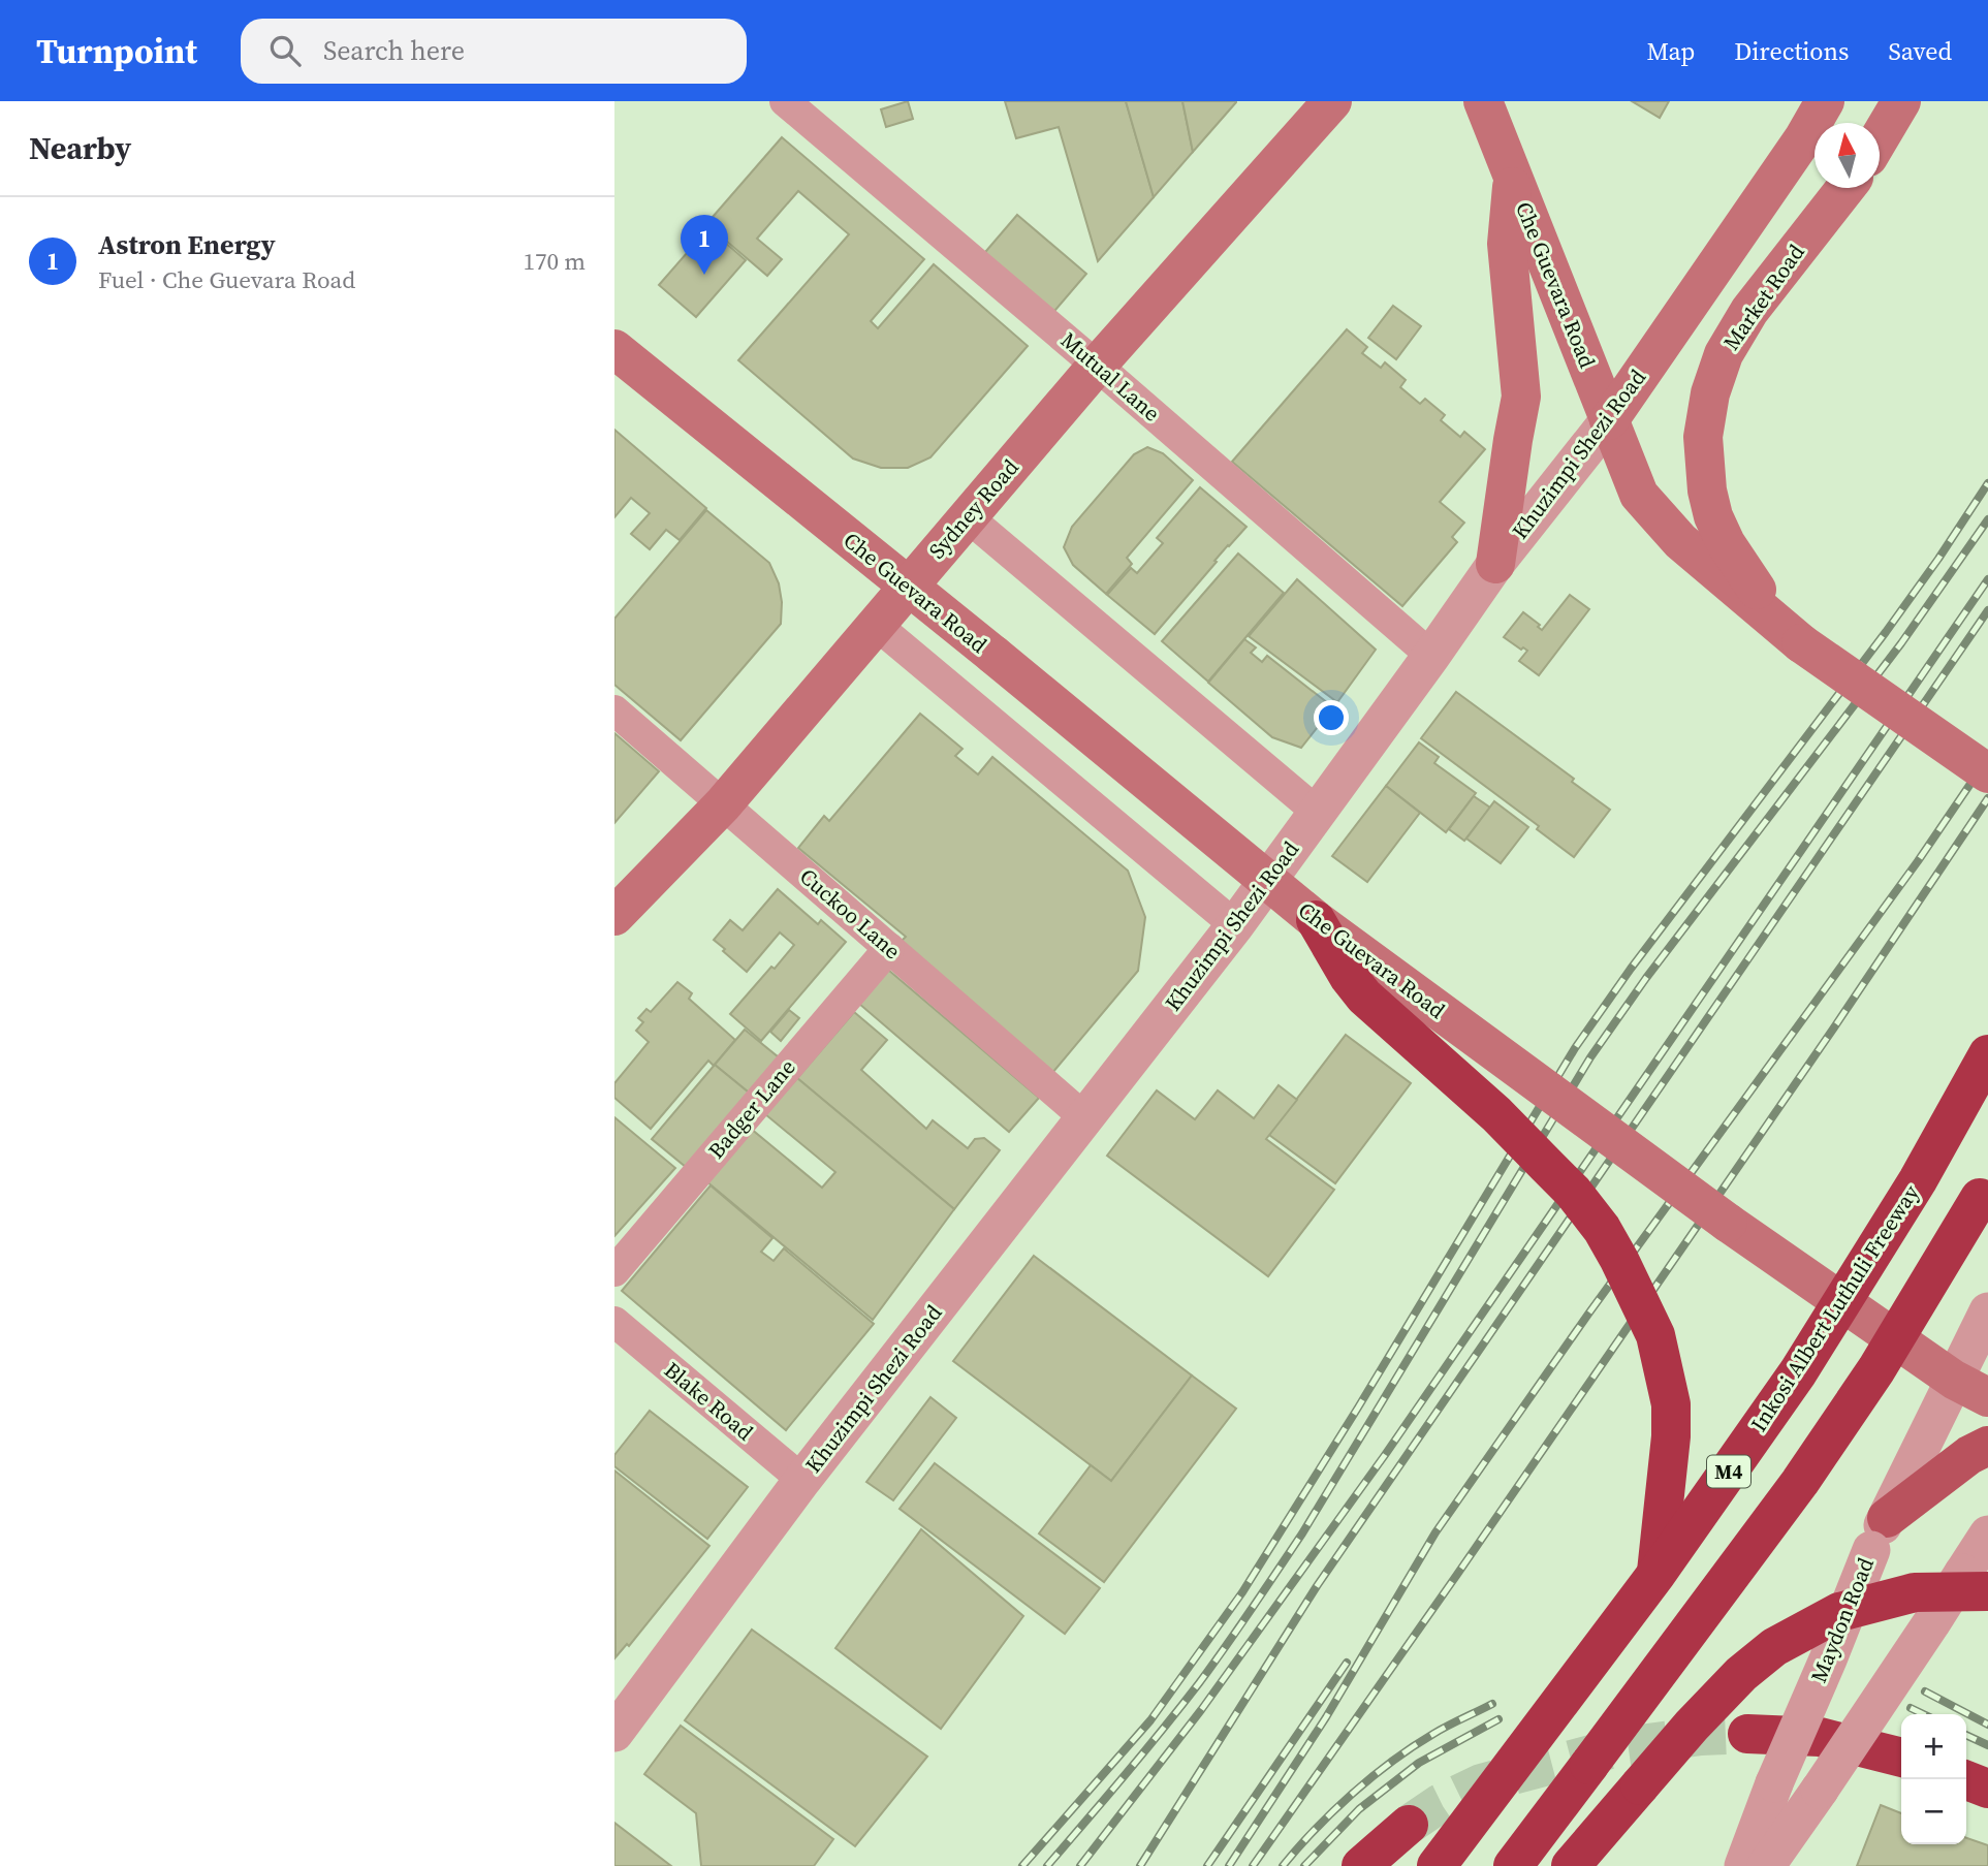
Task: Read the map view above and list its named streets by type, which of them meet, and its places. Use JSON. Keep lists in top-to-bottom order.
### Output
{
  "streets": {
    "highway": ["Inkosi Albert Luthuli Freeway", "M4"],
    "main road": [
      "Che Guevara Road",
      "Market Road",
      "Khuzimpi Shezi Road",
      "Sydney Road"
    ],
    "street": [
      "Mutual Lane",
      "Cuckoo Lane",
      "Badger Lane",
      "Blake Road",
      "Maydon Road"
    ]
  },
  "crossings": [
    ["Che Guevara Road", "Market Road"],
    ["Che Guevara Road", "Khuzimpi Shezi Road"],
    ["Che Guevara Road", "Sydney Road"],
    ["Che Guevara Road", "Maydon Road"],
    ["Mutual Lane", "Khuzimpi Shezi Road"],
    ["Mutual Lane", "Sydney Road"],
    ["Khuzimpi Shezi Road", "Cuckoo Lane"],
    ["Khuzimpi Shezi Road", "Blake Road"],
    ["Sydney Road", "Cuckoo Lane"],
    ["Cuckoo Lane", "Badger Lane"]
  ],
  "north": "top",
  "page": {
    "header": "Turnpoint",
    "search": "Search here",
    "nav": ["Map", "Directions", "Saved"],
    "heading": "Nearby",
    "list": [
      {
        "mark": "1",
        "name": "Astron Energy",
        "note": "Fuel · Che Guevara Road",
        "value": "170 m"
      }
    ],
    "pins": "1",
    "map_buttons": ["+", "−"]
  }
}
